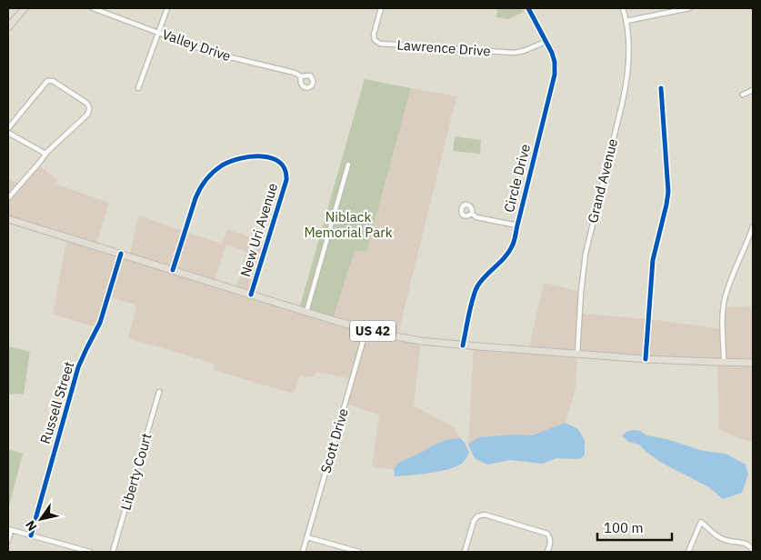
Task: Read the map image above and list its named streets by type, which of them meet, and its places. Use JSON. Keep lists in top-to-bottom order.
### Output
{
  "streets": {
    "main road": ["US 42"],
    "street": [
      "Valley Drive",
      "Lawrence Drive",
      "Circle Drive",
      "Grand Avenue",
      "New Uri Avenue",
      "Russell Street",
      "Scott Drive",
      "Liberty Court"
    ]
  },
  "crossings": [
    ["Lawrence Drive", "Circle Drive"],
    ["Circle Drive", "US 42"],
    ["Grand Avenue", "US 42"],
    ["New Uri Avenue", "US 42"],
    ["US 42", "Russell Street"],
    ["US 42", "Scott Drive"]
  ],
  "parks": ["Niblack Memorial Park"],
  "scale_bar": "100 m",
  "north": "bottom left"
}
